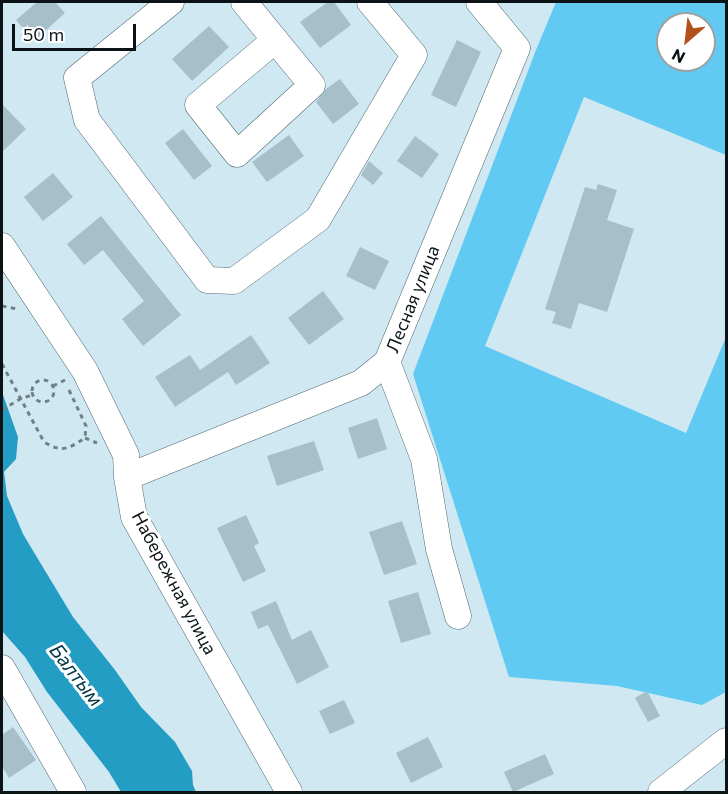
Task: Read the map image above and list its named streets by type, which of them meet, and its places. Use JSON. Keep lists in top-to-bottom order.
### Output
{
  "streets": {
    "street": ["Лесная улица", "Набережная улица"]
  },
  "water": ["Балтым"],
  "scale_bar": "50 m",
  "north": "bottom left"
}
